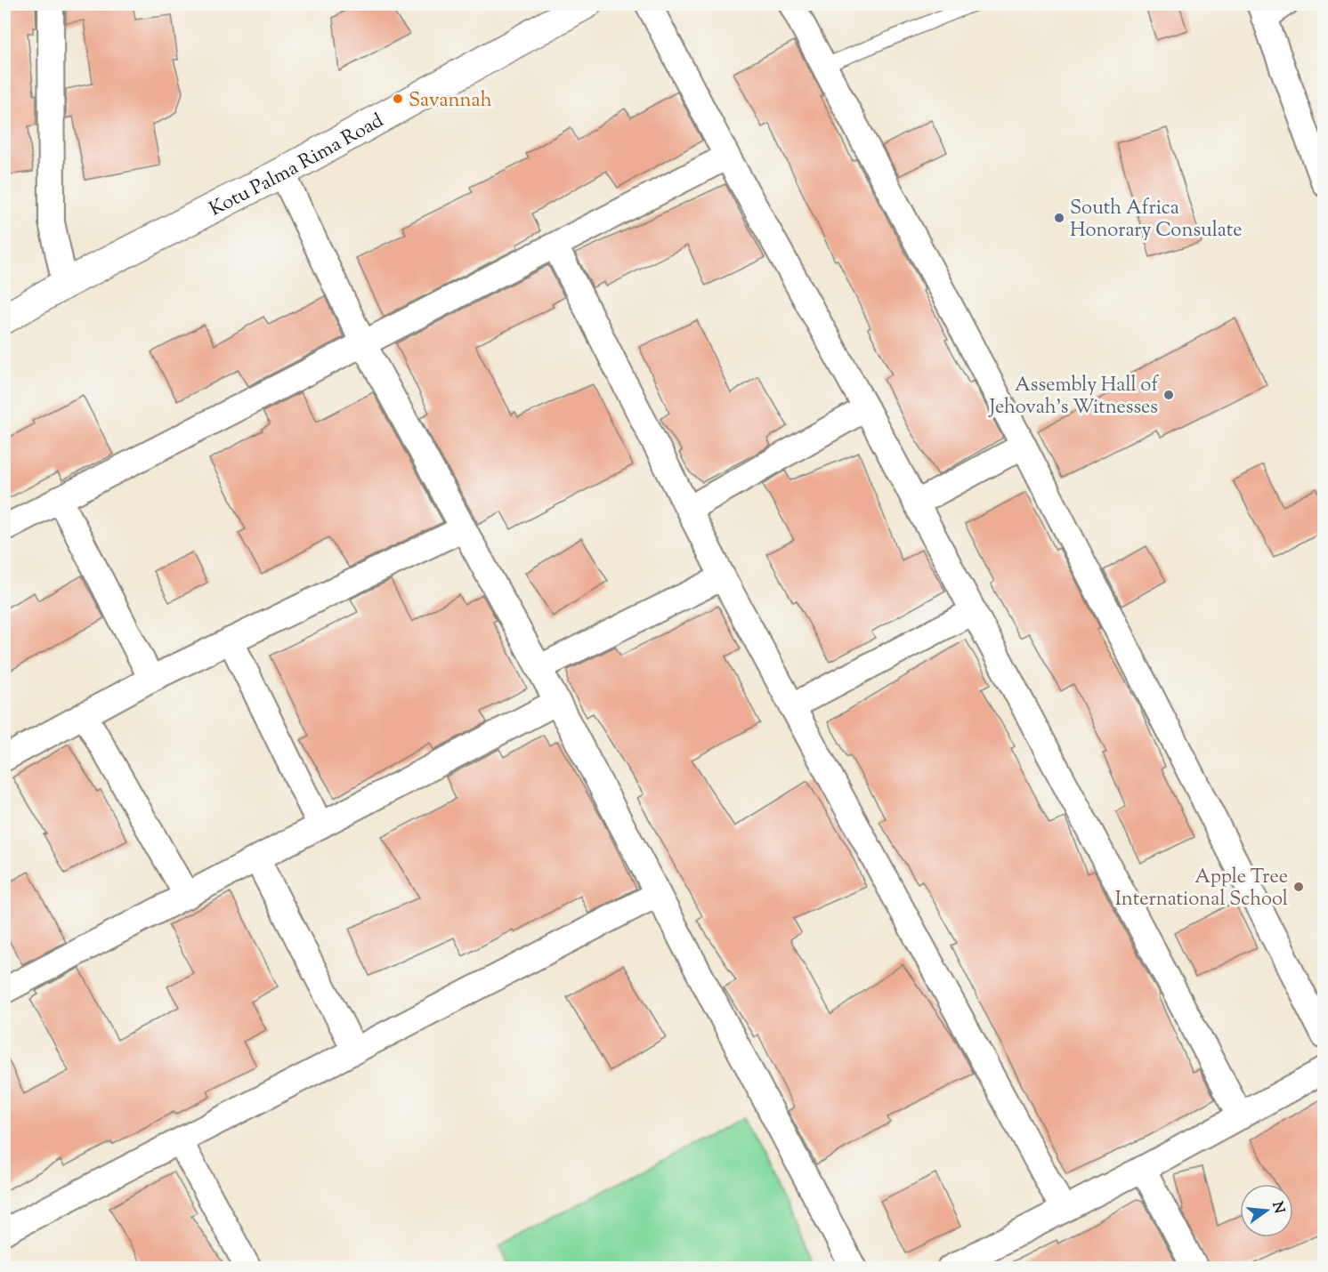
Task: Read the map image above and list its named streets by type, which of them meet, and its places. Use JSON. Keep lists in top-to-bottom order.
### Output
{
  "streets": {
    "street": ["Kotu Palma Rima Road"]
  },
  "places": [
    "Savannah",
    "South Africa Honorary Consulate",
    "Assembly Hall of Jehovah's Witnesses",
    "Apple Tree International School"
  ],
  "north": "right"
}
